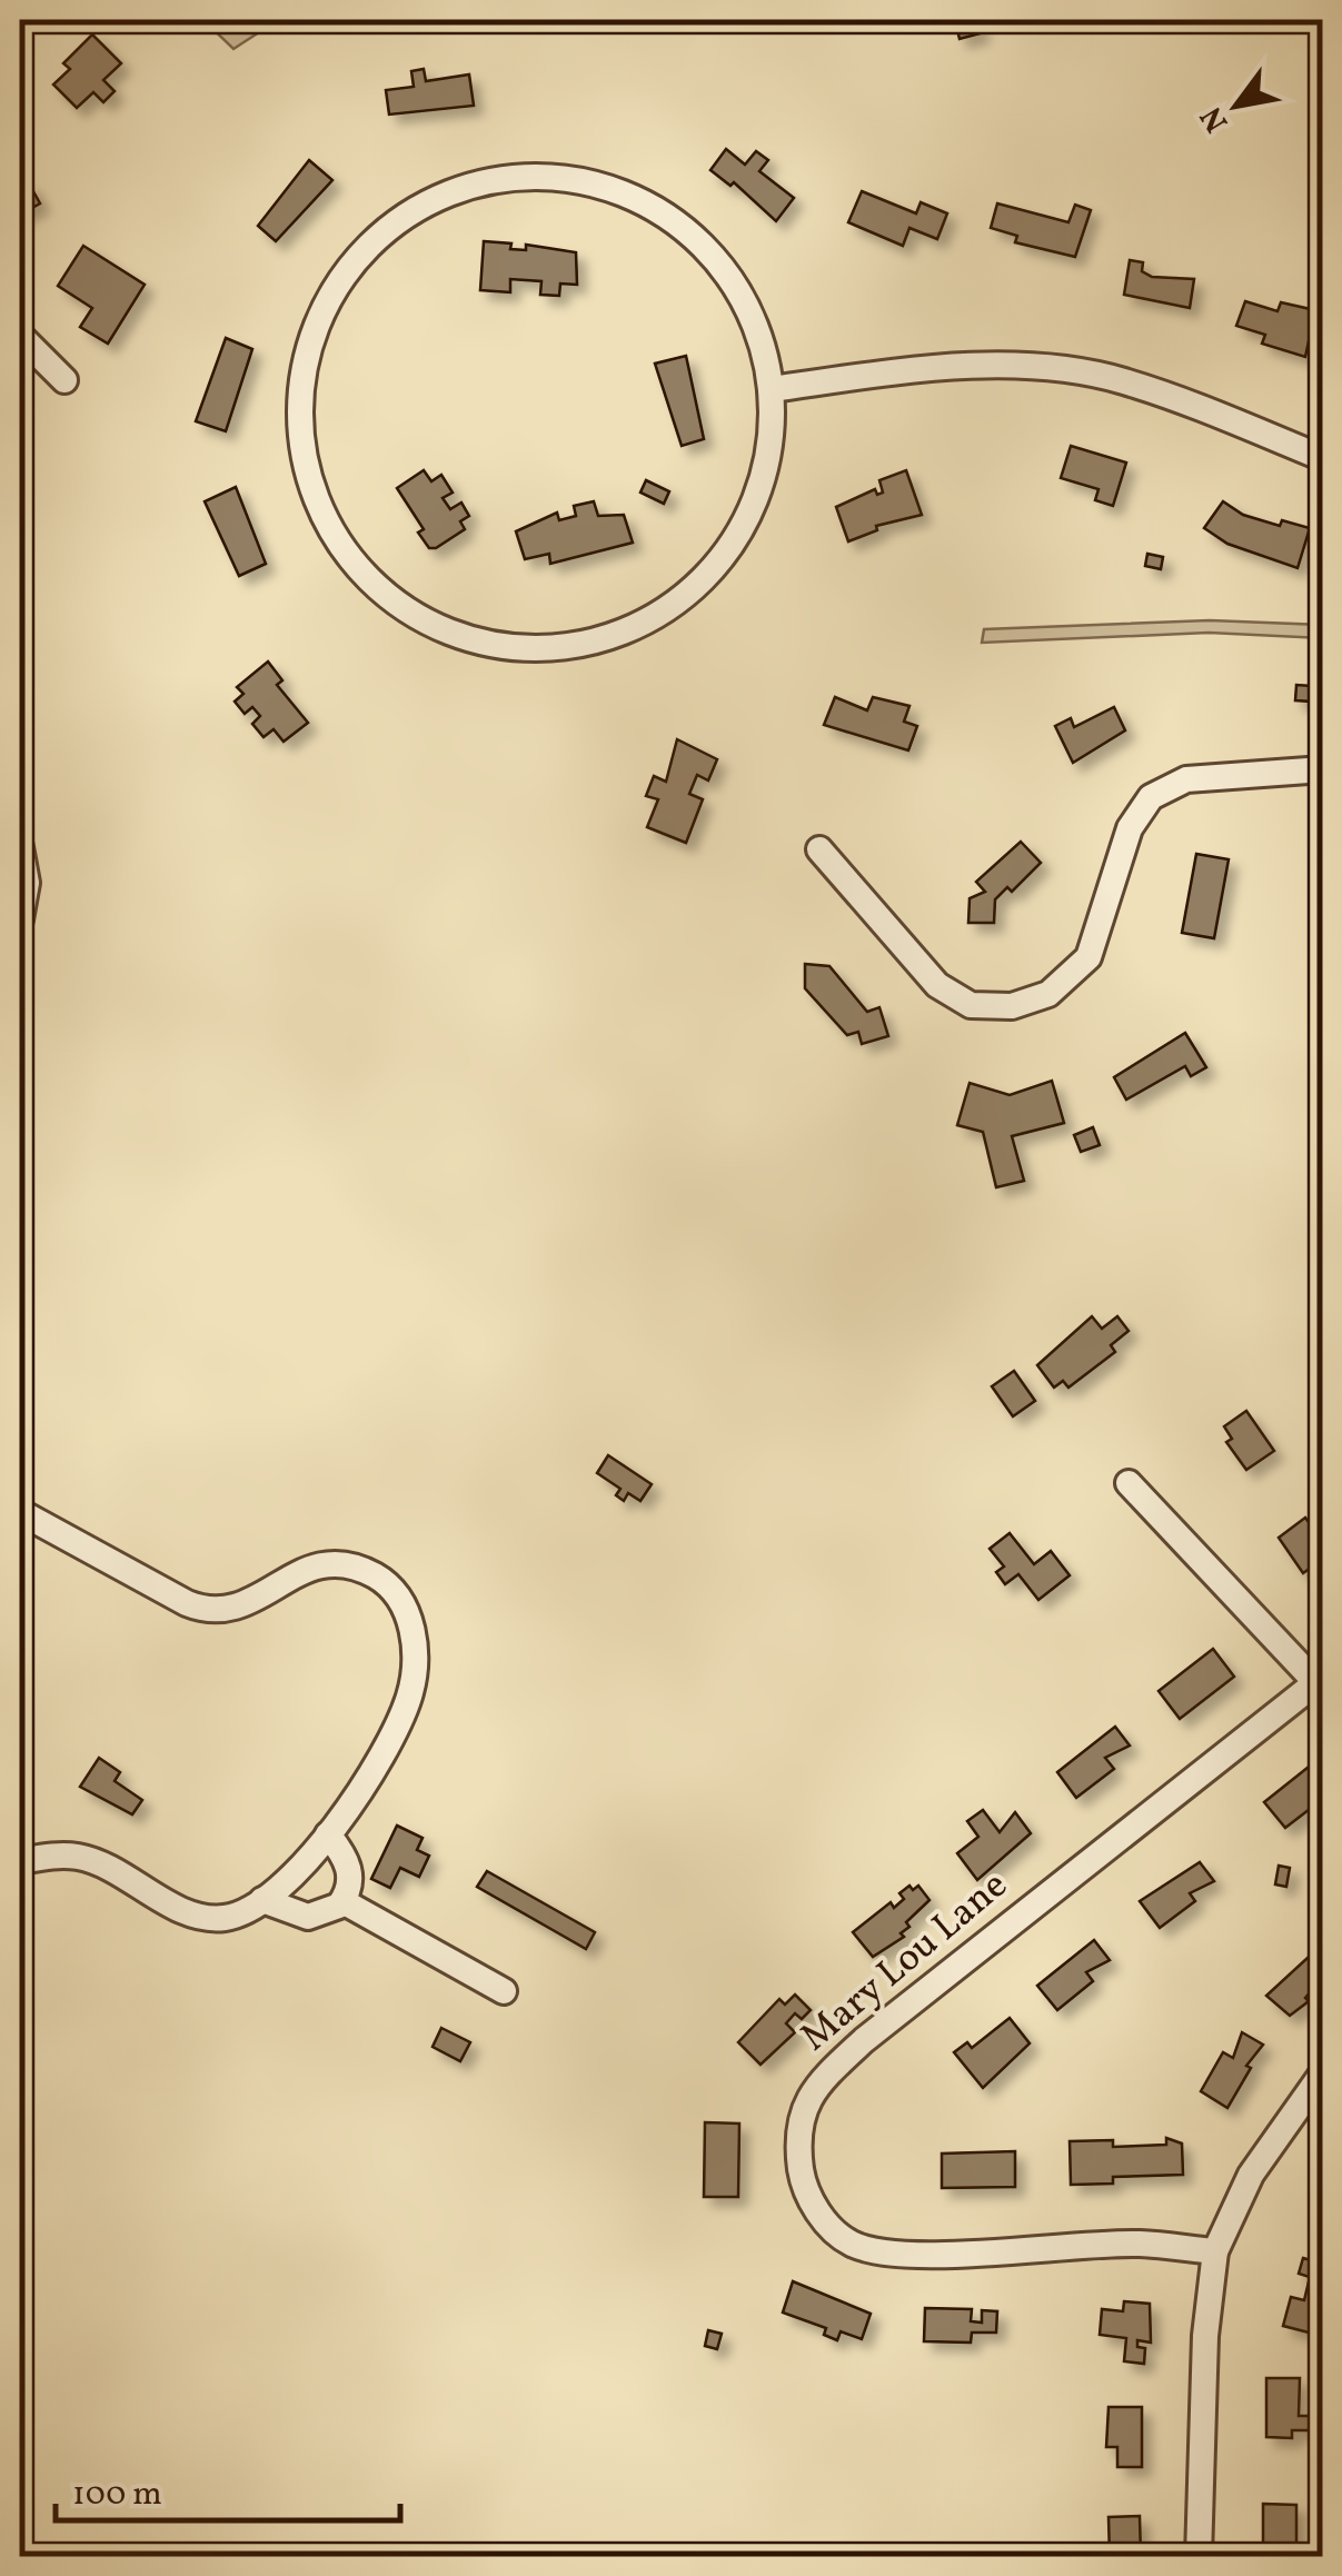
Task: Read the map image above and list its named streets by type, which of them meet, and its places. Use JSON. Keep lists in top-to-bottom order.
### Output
{
  "streets": {
    "street": ["Mary Lou Lane"]
  },
  "scale_bar": "100 m",
  "north": "bottom left"
}
